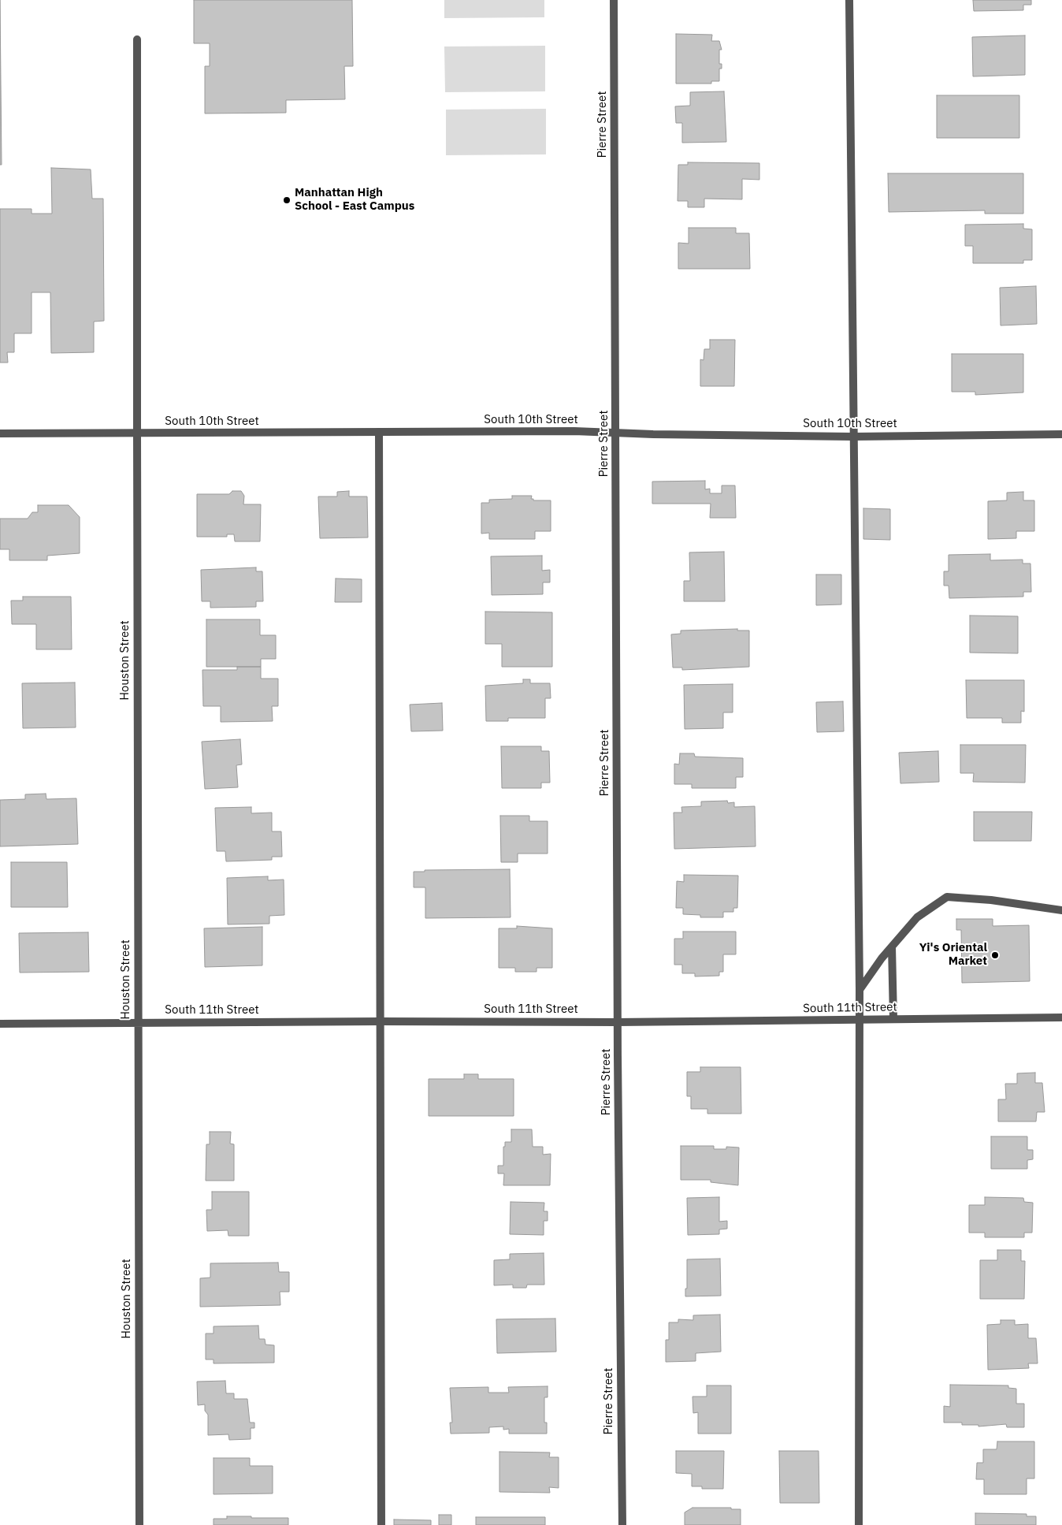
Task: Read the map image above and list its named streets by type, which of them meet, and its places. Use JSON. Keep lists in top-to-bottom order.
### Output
{
  "streets": {
    "street": [
      "Pierre Street",
      "South 10th Street",
      "Houston Street",
      "South 11th Street"
    ]
  },
  "crossings": [
    ["Pierre Street", "South 10th Street"],
    ["Pierre Street", "South 11th Street"],
    ["South 10th Street", "Houston Street"],
    ["Houston Street", "South 11th Street"]
  ],
  "places": ["Manhattan High School - East Campus", "Yi's Oriental Market"]
}
